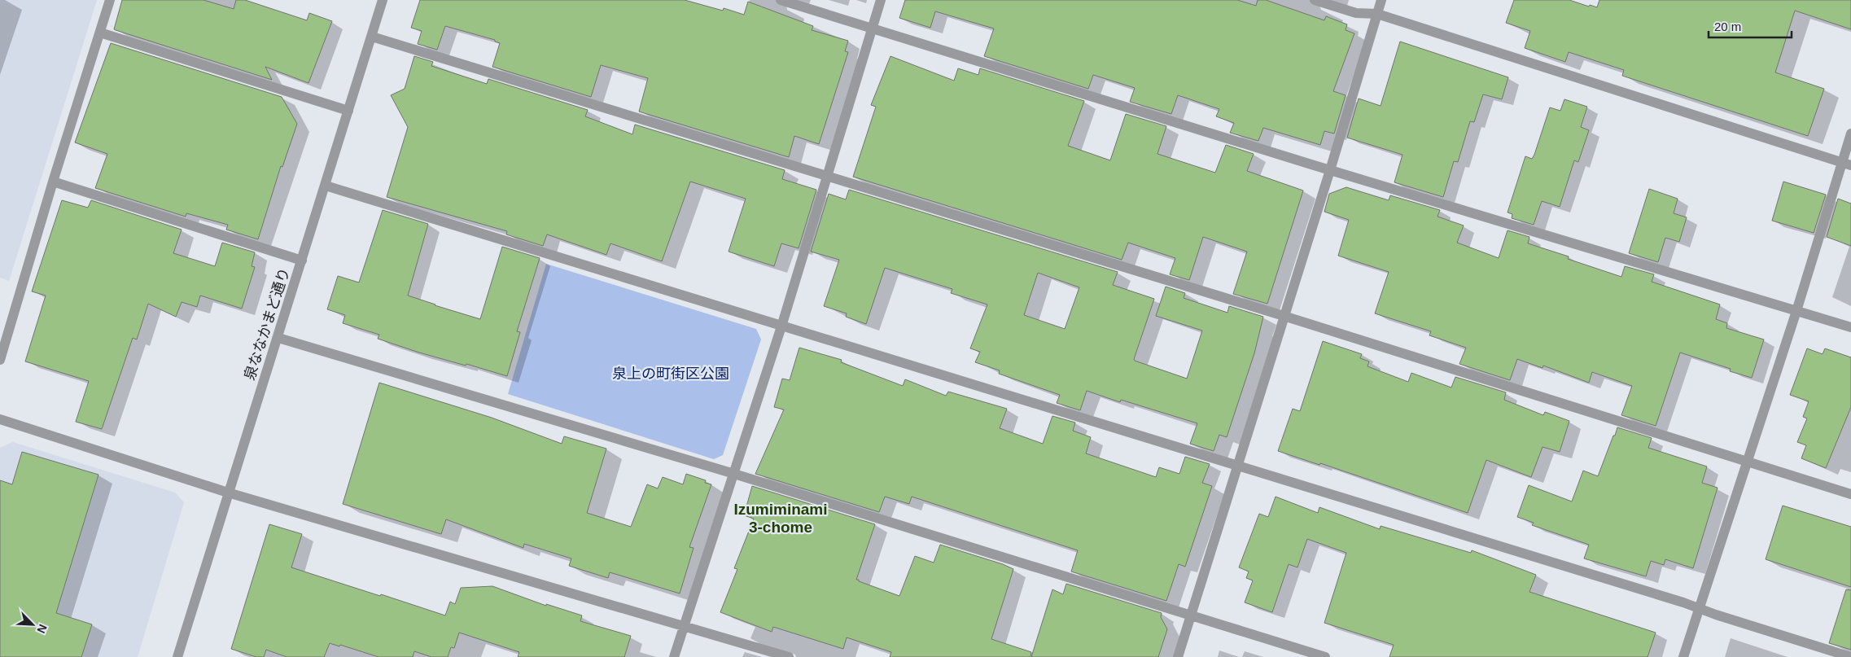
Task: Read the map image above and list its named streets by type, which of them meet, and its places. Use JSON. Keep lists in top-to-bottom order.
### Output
{
  "streets": {
    "street": ["泉ななかまど通り"]
  },
  "districts": ["Izumiminami 3-chome"],
  "parks": ["泉上の町街区公園"],
  "scale_bar": "20 m",
  "north": "bottom right"
}
